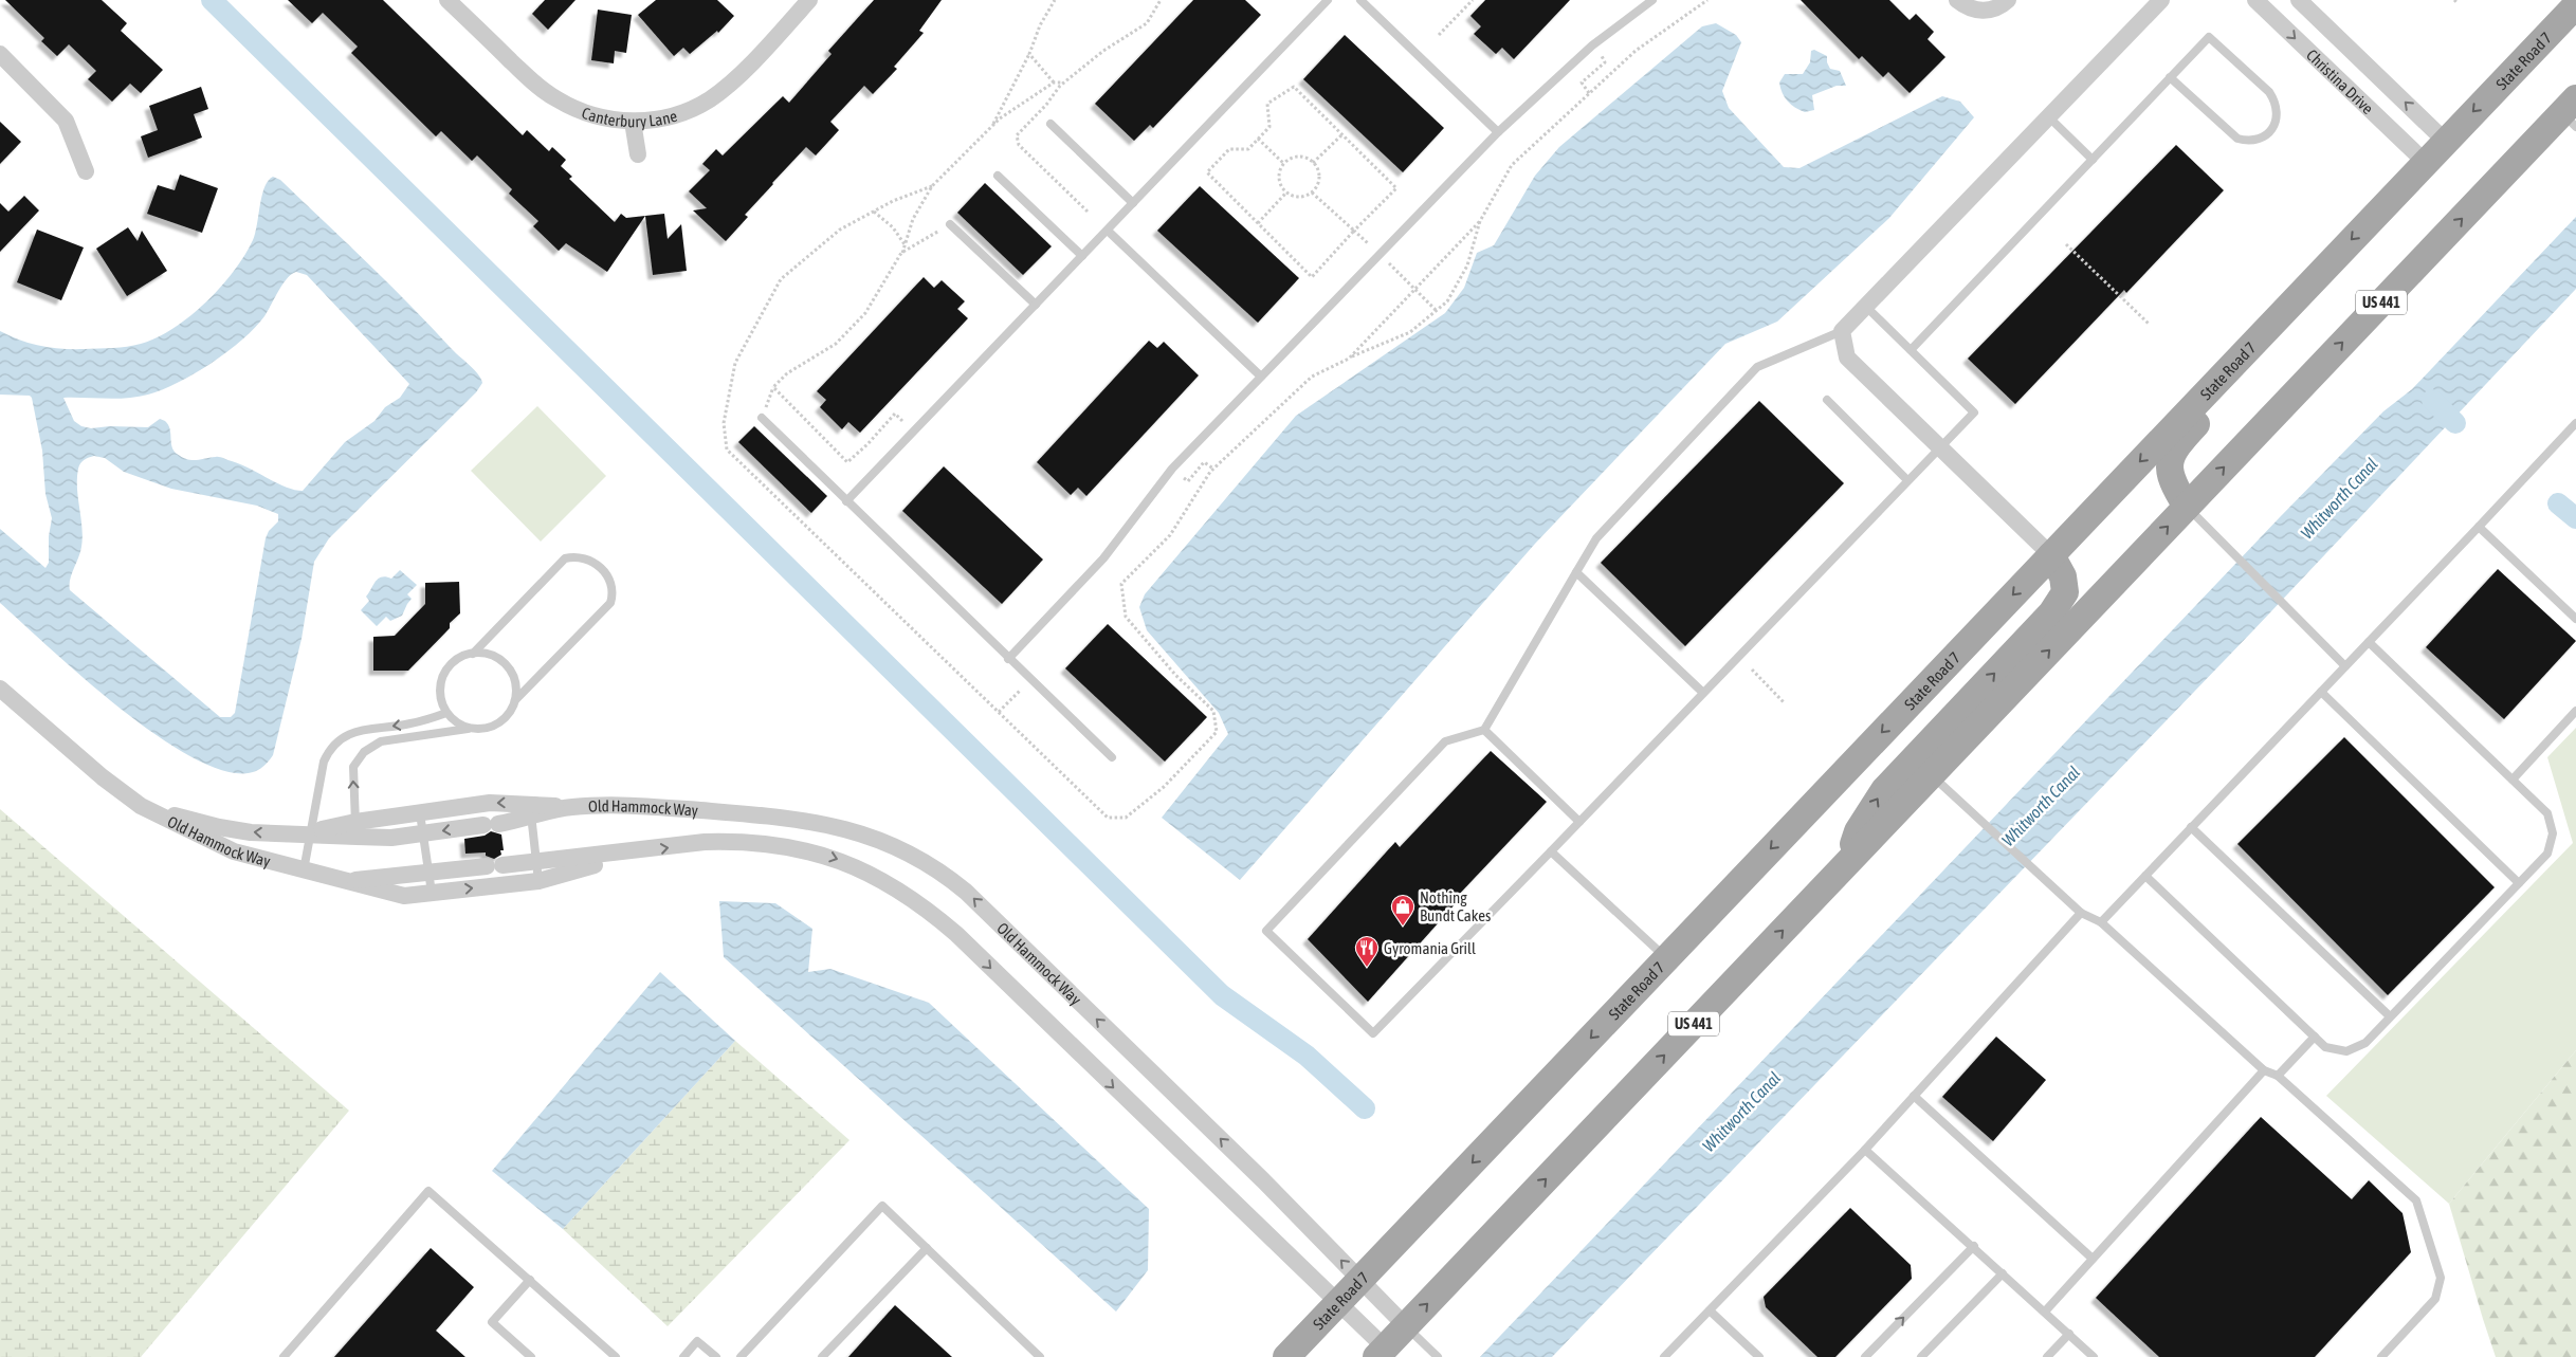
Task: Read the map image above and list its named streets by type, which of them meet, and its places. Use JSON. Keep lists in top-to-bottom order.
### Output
{
  "streets": {
    "main road": ["State Road 7", "US 441"],
    "street": ["Christina Drive", "Canterbury Lane", "Old Hammock Way"]
  },
  "crossings": [
    ["State Road 7", "Christina Drive"],
    ["State Road 7", "Old Hammock Way"],
    ["US 441", "Old Hammock Way"]
  ],
  "water": ["Whitworth Canal"],
  "places": {
    "shop": ["Nothing Bundt Cakes"],
    "restaurant": ["Gyromania Grill"]
  }
}
